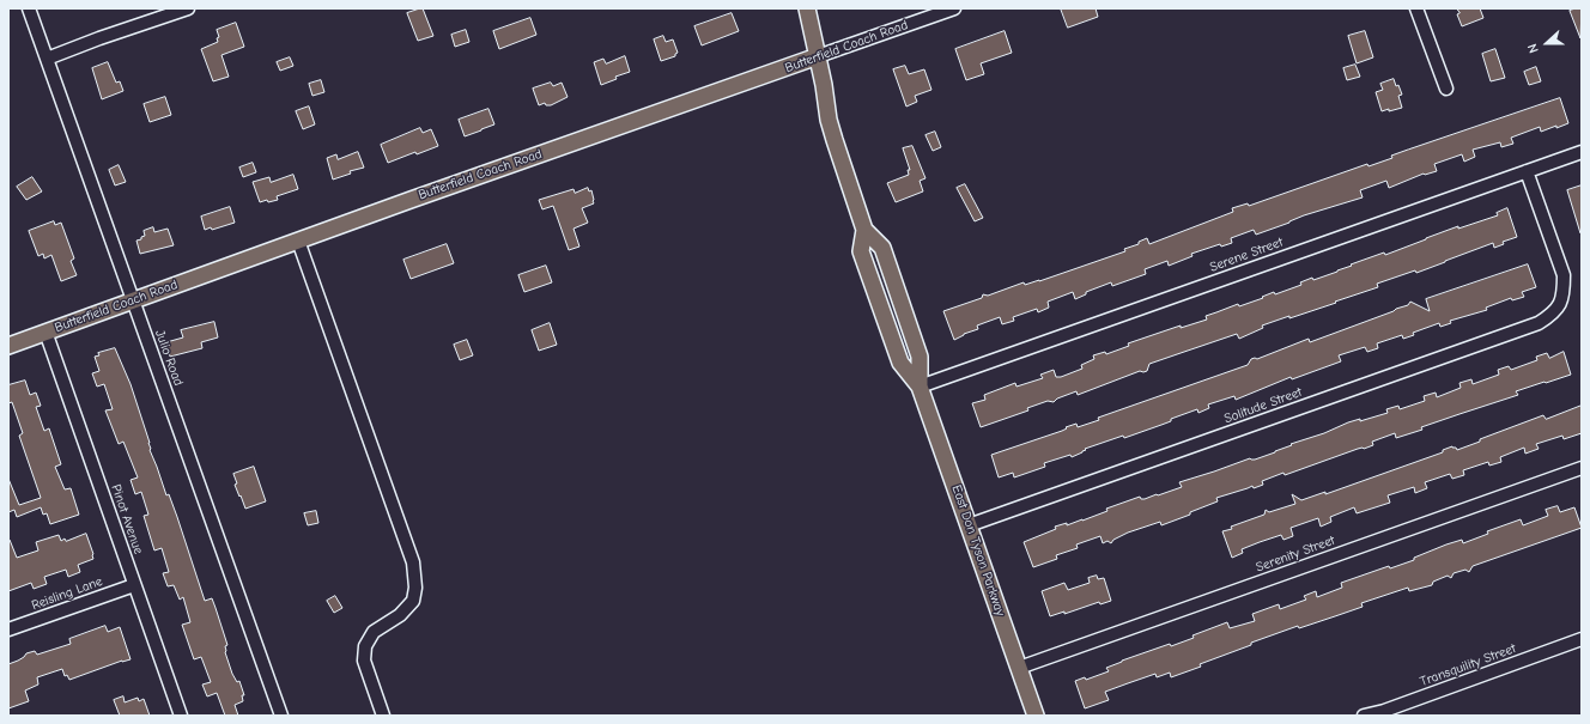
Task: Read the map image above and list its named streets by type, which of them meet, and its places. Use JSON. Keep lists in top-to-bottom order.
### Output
{
  "streets": {
    "main road": ["Butterfield Coach Road", "East Don Tyson Parkway"],
    "street": [
      "Serene Street",
      "Julio Road",
      "Solitude Street",
      "Pinot Avenue",
      "Serenity Street",
      "Reisling Lane",
      "Transquility Street"
    ]
  },
  "crossings": [
    ["Butterfield Coach Road", "Julio Road"],
    ["Butterfield Coach Road", "Pinot Avenue"],
    ["Butterfield Coach Road", "East Don Tyson Parkway"],
    ["Serene Street", "Solitude Street"],
    ["Serene Street", "East Don Tyson Parkway"],
    ["Solitude Street", "East Don Tyson Parkway"],
    ["Pinot Avenue", "Reisling Lane"],
    ["East Don Tyson Parkway", "Serenity Street"]
  ],
  "north": "left"
}
